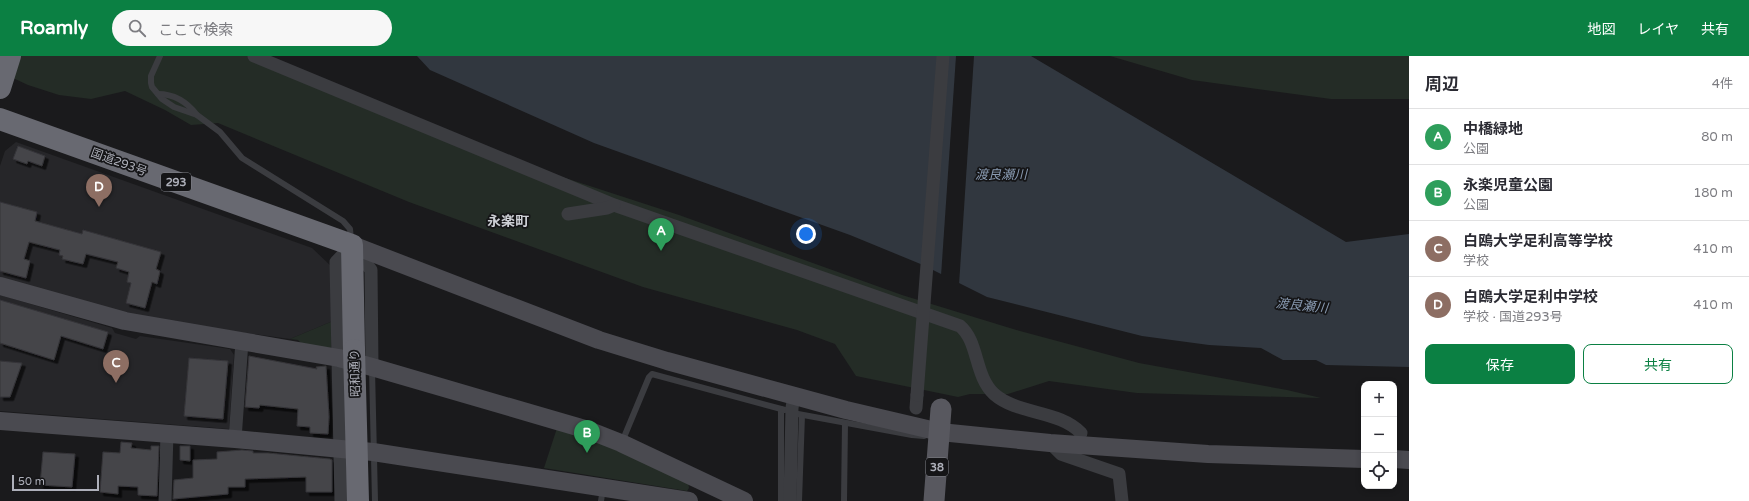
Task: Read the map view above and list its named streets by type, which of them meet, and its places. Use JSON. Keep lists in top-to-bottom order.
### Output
{
  "streets": {
    "highway": ["国道293号", "293", "昭和通り"],
    "main road": ["38"]
  },
  "crossings": [
    ["国道293号", "昭和通り"]
  ],
  "districts": ["永楽町"],
  "water": ["渡良瀬川"],
  "scale_bar": "50 m",
  "page": {
    "header": "Roamly",
    "search": "ここで検索",
    "nav": ["地図", "レイヤ", "共有"],
    "heading": ["周辺", "4件"],
    "list": [
      {
        "mark": "A",
        "name": "中橋緑地",
        "note": "公園",
        "value": "80 m"
      },
      {
        "mark": "B",
        "name": "永楽児童公園",
        "note": "公園",
        "value": "180 m"
      },
      {
        "mark": "C",
        "name": "白鴎大学足利高等学校",
        "note": "学校",
        "value": "410 m"
      },
      {
        "mark": "D",
        "name": "白鴎大学足利中学校",
        "note": "学校 · 国道293号",
        "value": "410 m"
      }
    ],
    "pins": [
      "D",
      "A",
      "C",
      "B"
    ],
    "buttons": ["保存", "共有"],
    "map_buttons": ["+", "−"],
    "scale": "50 m"
  }
}
